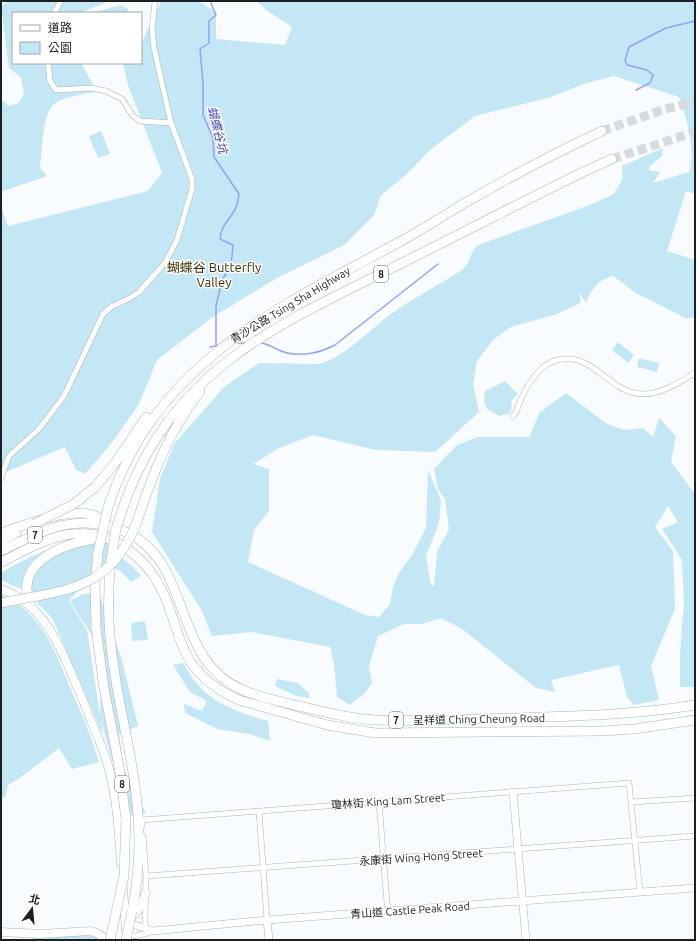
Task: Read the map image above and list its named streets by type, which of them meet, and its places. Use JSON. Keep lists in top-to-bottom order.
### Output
{
  "streets": {
    "highway": [
      "8",
      "青沙公路 Tsing Sha Highway",
      "7",
      "呈祥道 Ching Cheung Road"
    ],
    "main road": ["青山道 Castle Peak Road"],
    "street": ["瓊林街 King Lam Street", "永康街 Wing Hong Street"]
  },
  "crossings": [
    ["青沙公路 Tsing Sha Highway", "青山道 Castle Peak Road"],
    ["瓊林街 King Lam Street", "永康街 Wing Hong Street"]
  ],
  "districts": ["蝴蝶谷 Butterfly Valley"],
  "water": ["蝴蝶谷坑"],
  "legend": ["道路", "公園"],
  "north": "top"
}
